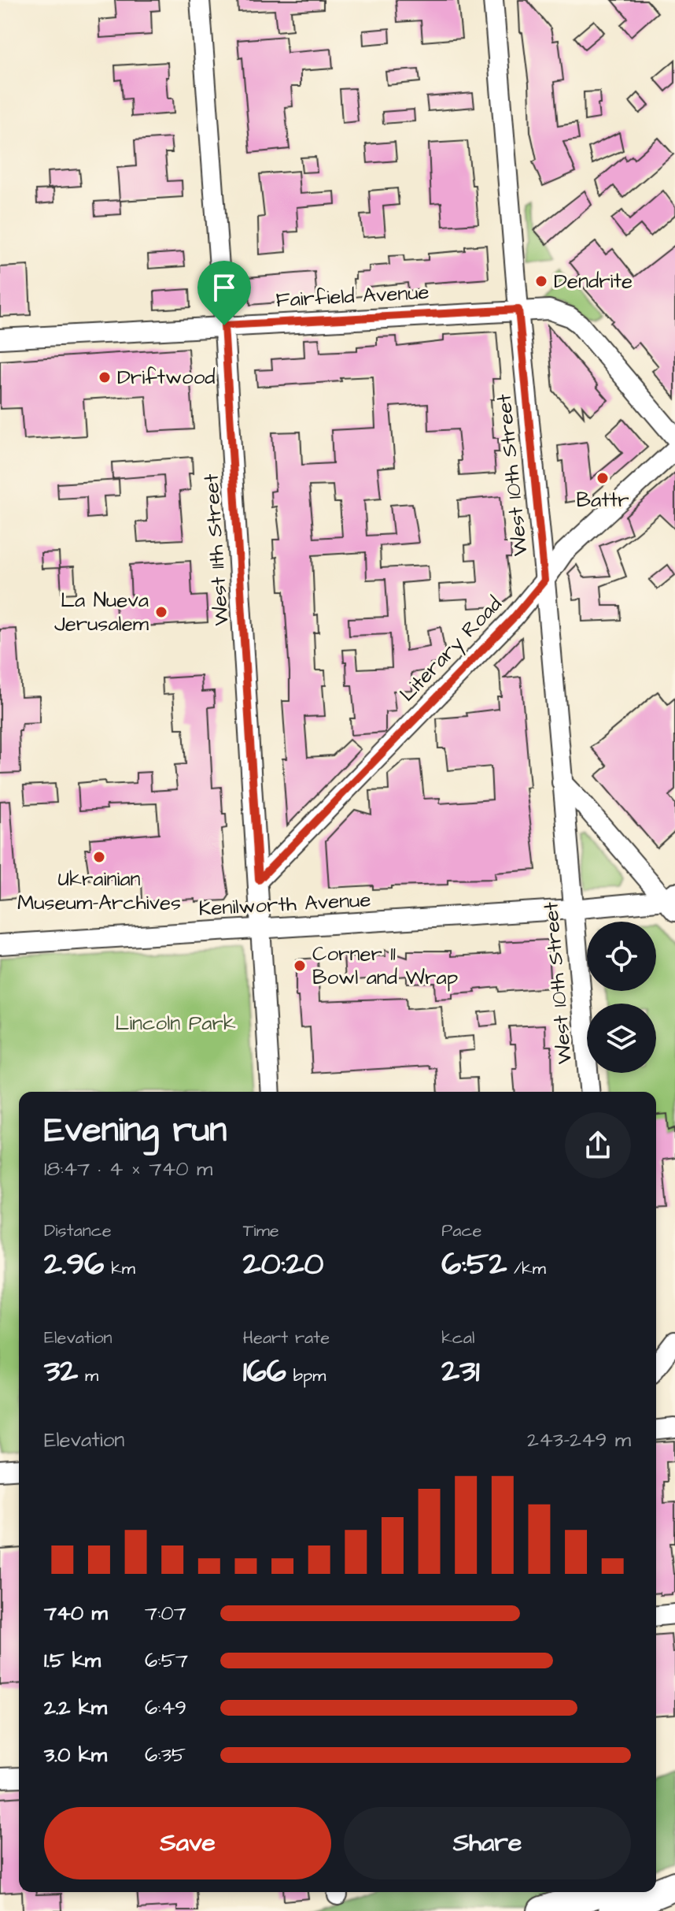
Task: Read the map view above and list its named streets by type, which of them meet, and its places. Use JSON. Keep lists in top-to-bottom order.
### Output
{
  "streets": {
    "street": [
      "Fairfield Avenue",
      "West 10th Street",
      "West 11th Street",
      "Literary Road",
      "Kenilworth Avenue"
    ]
  },
  "crossings": [
    ["Fairfield Avenue", "West 10th Street"],
    ["Fairfield Avenue", "West 11th Street"],
    ["West 10th Street", "Literary Road"],
    ["West 10th Street", "Kenilworth Avenue"],
    ["West 11th Street", "Literary Road"],
    ["West 11th Street", "Kenilworth Avenue"]
  ],
  "parks": ["Lincoln Park"],
  "places": [
    "Dendrite",
    "Driftwood",
    "Battr",
    "La Nueva Jerusalem",
    "Ukrainian Museum-Archives",
    "Corner 11 Bowl and Wrap"
  ],
  "page": {
    "heading": ["Evening run", "18:47 · 4 × 740 m"],
    "stats": [
      ["Distance", "2.96 km"],
      ["Time", "20:20"],
      ["Pace", "6:52 /km"],
      ["Elevation", "32 m"],
      ["Heart rate", "166 bpm"],
      ["kcal", "231"]
    ],
    "chart": ["Elevation", "243–249 m"],
    "list": [
      {
        "name": "740 m",
        "note": "7:07"
      },
      {
        "name": "1.5 km",
        "note": "6:57"
      },
      {
        "name": "2.2 km",
        "note": "6:49"
      },
      {
        "name": "3.0 km",
        "note": "6:35"
      }
    ],
    "buttons": ["Save", "Share"]
  }
}
